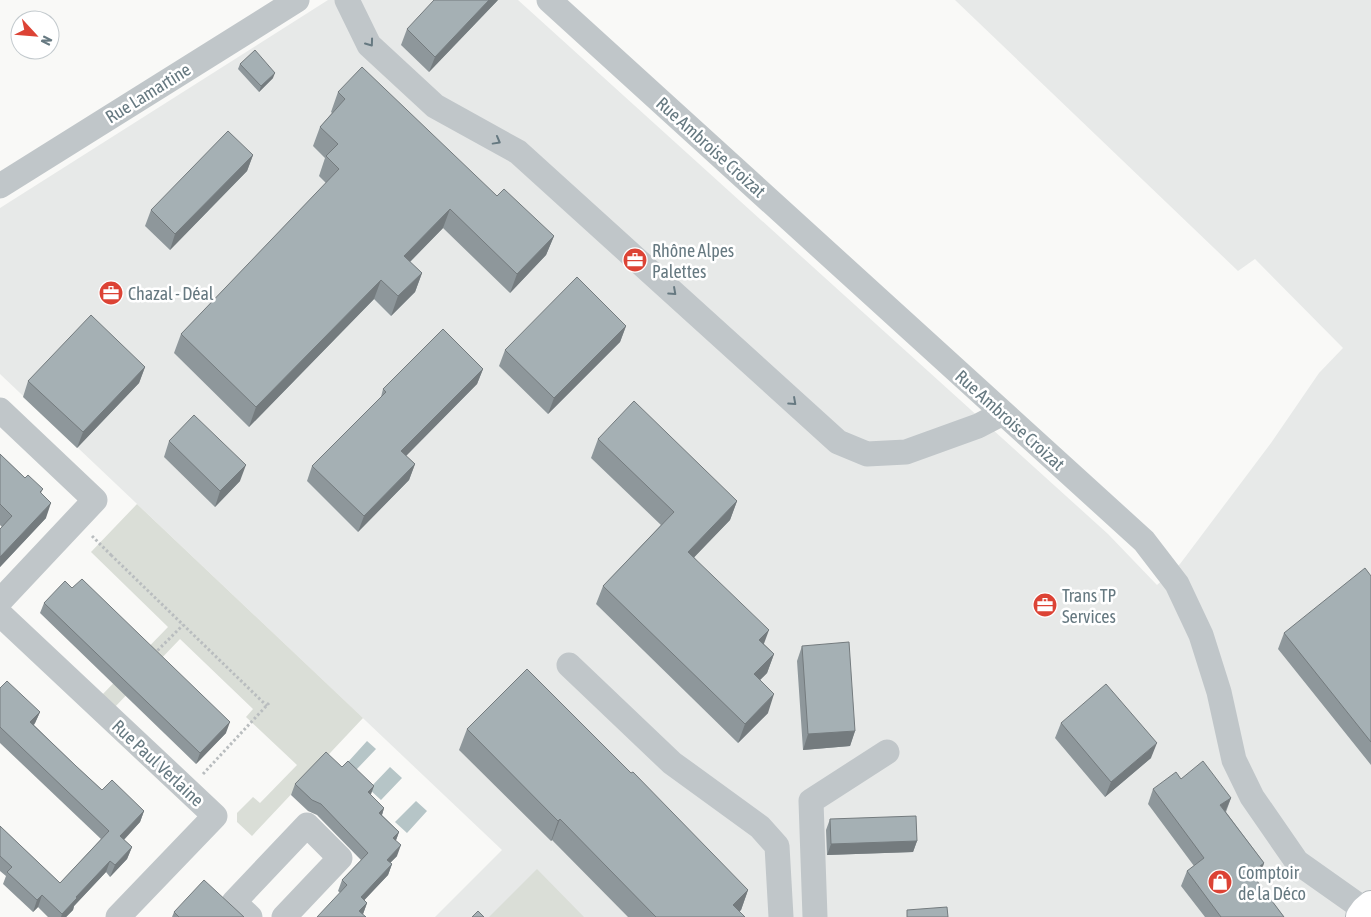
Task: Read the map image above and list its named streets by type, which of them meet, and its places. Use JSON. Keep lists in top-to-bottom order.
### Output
{
  "streets": {
    "street": ["Rue Lamartine", "Rue Ambroise Croizat", "Rue Paul Verlaine"]
  },
  "places": {
    "office": ["Rhône Alpes Palettes", "Chazal - Déal", "Trans TP Services"],
    "shop": ["Comptoir de la Déco"]
  },
  "north": "bottom right"
}
